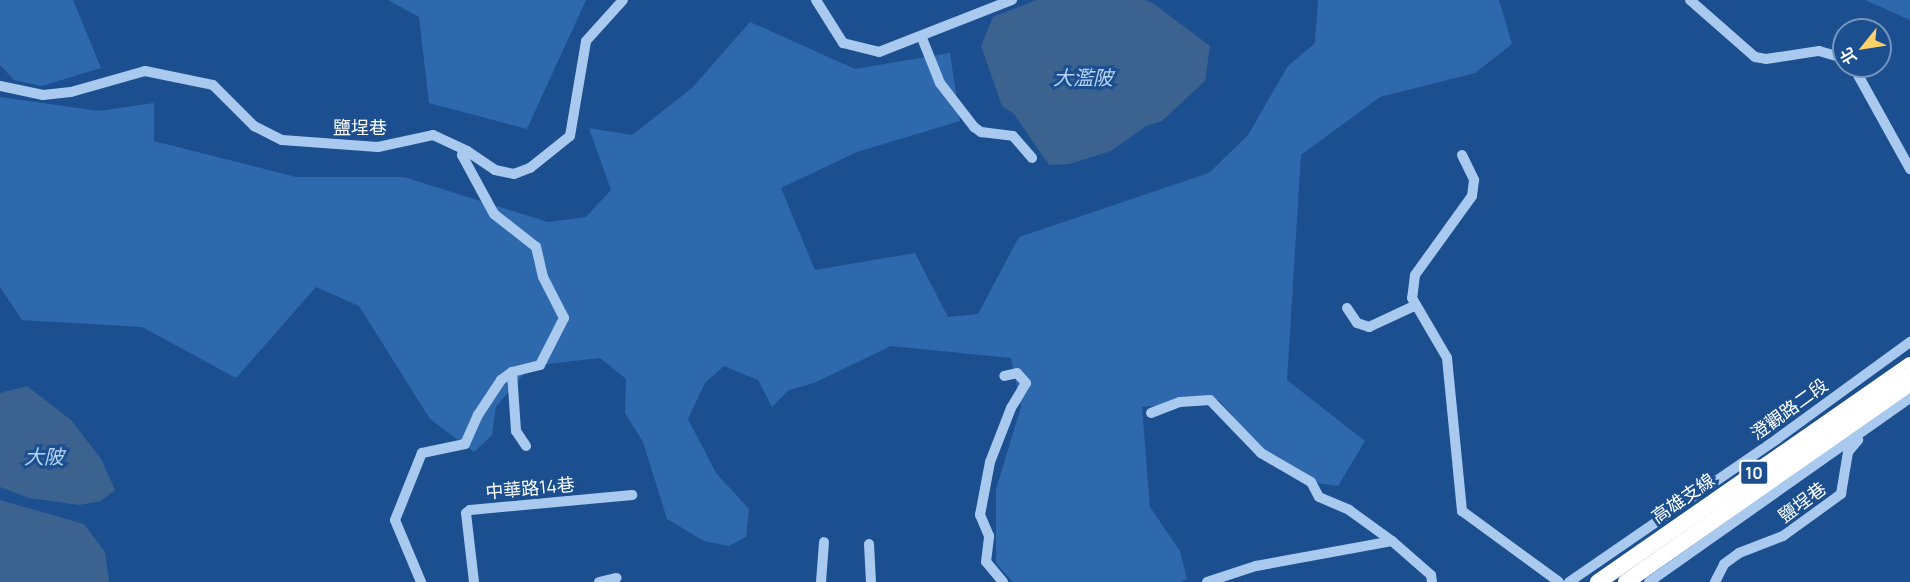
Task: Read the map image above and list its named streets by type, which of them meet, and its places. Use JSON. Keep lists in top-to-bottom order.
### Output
{
  "streets": {
    "highway": ["10", "高雄支線"],
    "street": ["鹽埕巷", "澄觀路二段", "中華路14巷"]
  },
  "water": ["大濫陂", "大陂"],
  "north": "bottom left"
}
